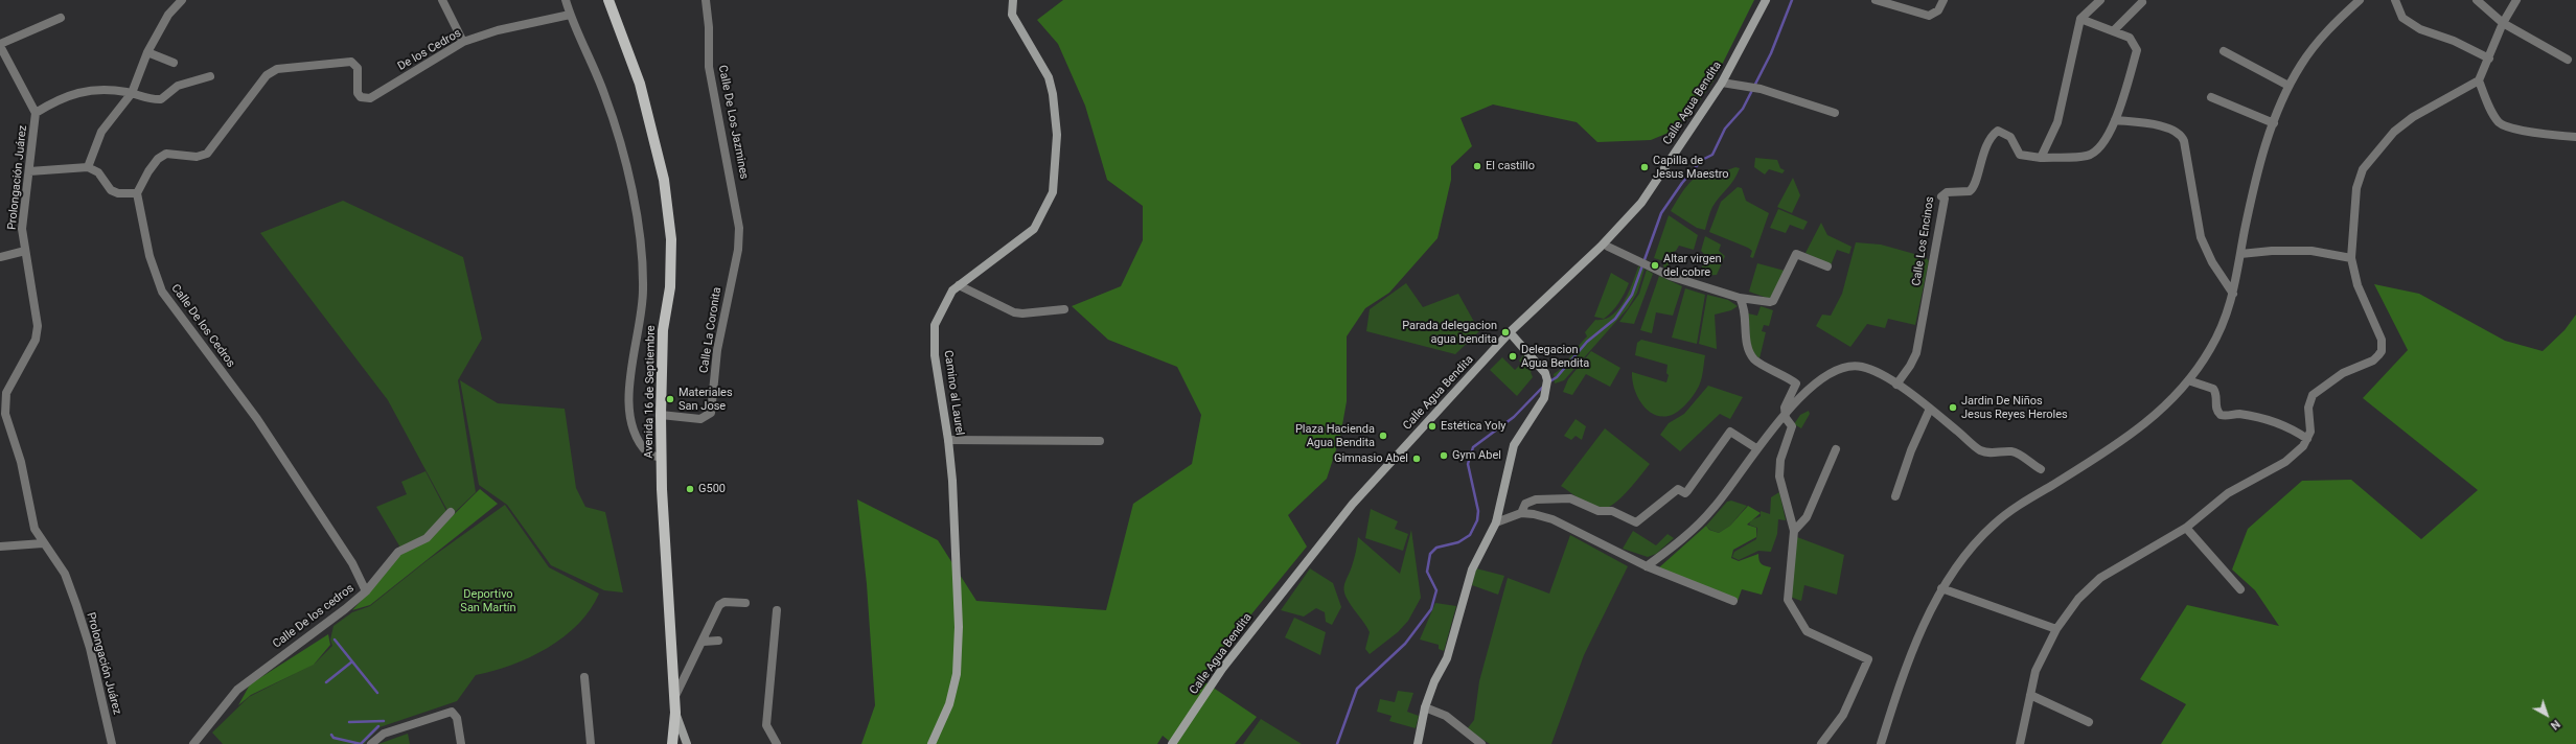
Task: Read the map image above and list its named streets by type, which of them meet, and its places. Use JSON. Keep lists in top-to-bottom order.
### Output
{
  "streets": {
    "main road": ["Calle Agua Bendita", "Avenida 16 de Septiembre", "Camino al Laurel"],
    "street": [
      "De los Cedros",
      "Calle De Los Jazmines",
      "Prolongación Juárez",
      "Calle Los Encinos",
      "Calle De los Cedros",
      "Calle La Coronita",
      "Calle De los cedros"
    ]
  },
  "crossings": [
    ["De los Cedros", "Calle De los Cedros"],
    ["Calle De Los Jazmines", "Calle La Coronita"],
    ["Calle De los Cedros", "Calle De los cedros"],
    ["Calle La Coronita", "Avenida 16 de Septiembre"]
  ],
  "parks": ["Deportivo San Martín"],
  "places": [
    "El castillo",
    "Capilla de Jesus Maestro",
    "Altar virgen del cobre",
    "Parada delegacion agua bendita",
    "Delegacion Agua Bendita",
    "Materiales San Jose",
    "Jardin De Niños Jesus Reyes Heroles",
    "Estética Yoly",
    "Plaza Hacienda Agua Bendita",
    "Gym Abel",
    "Gimnasio Abel",
    "G500"
  ],
  "north": "bottom right"
}
